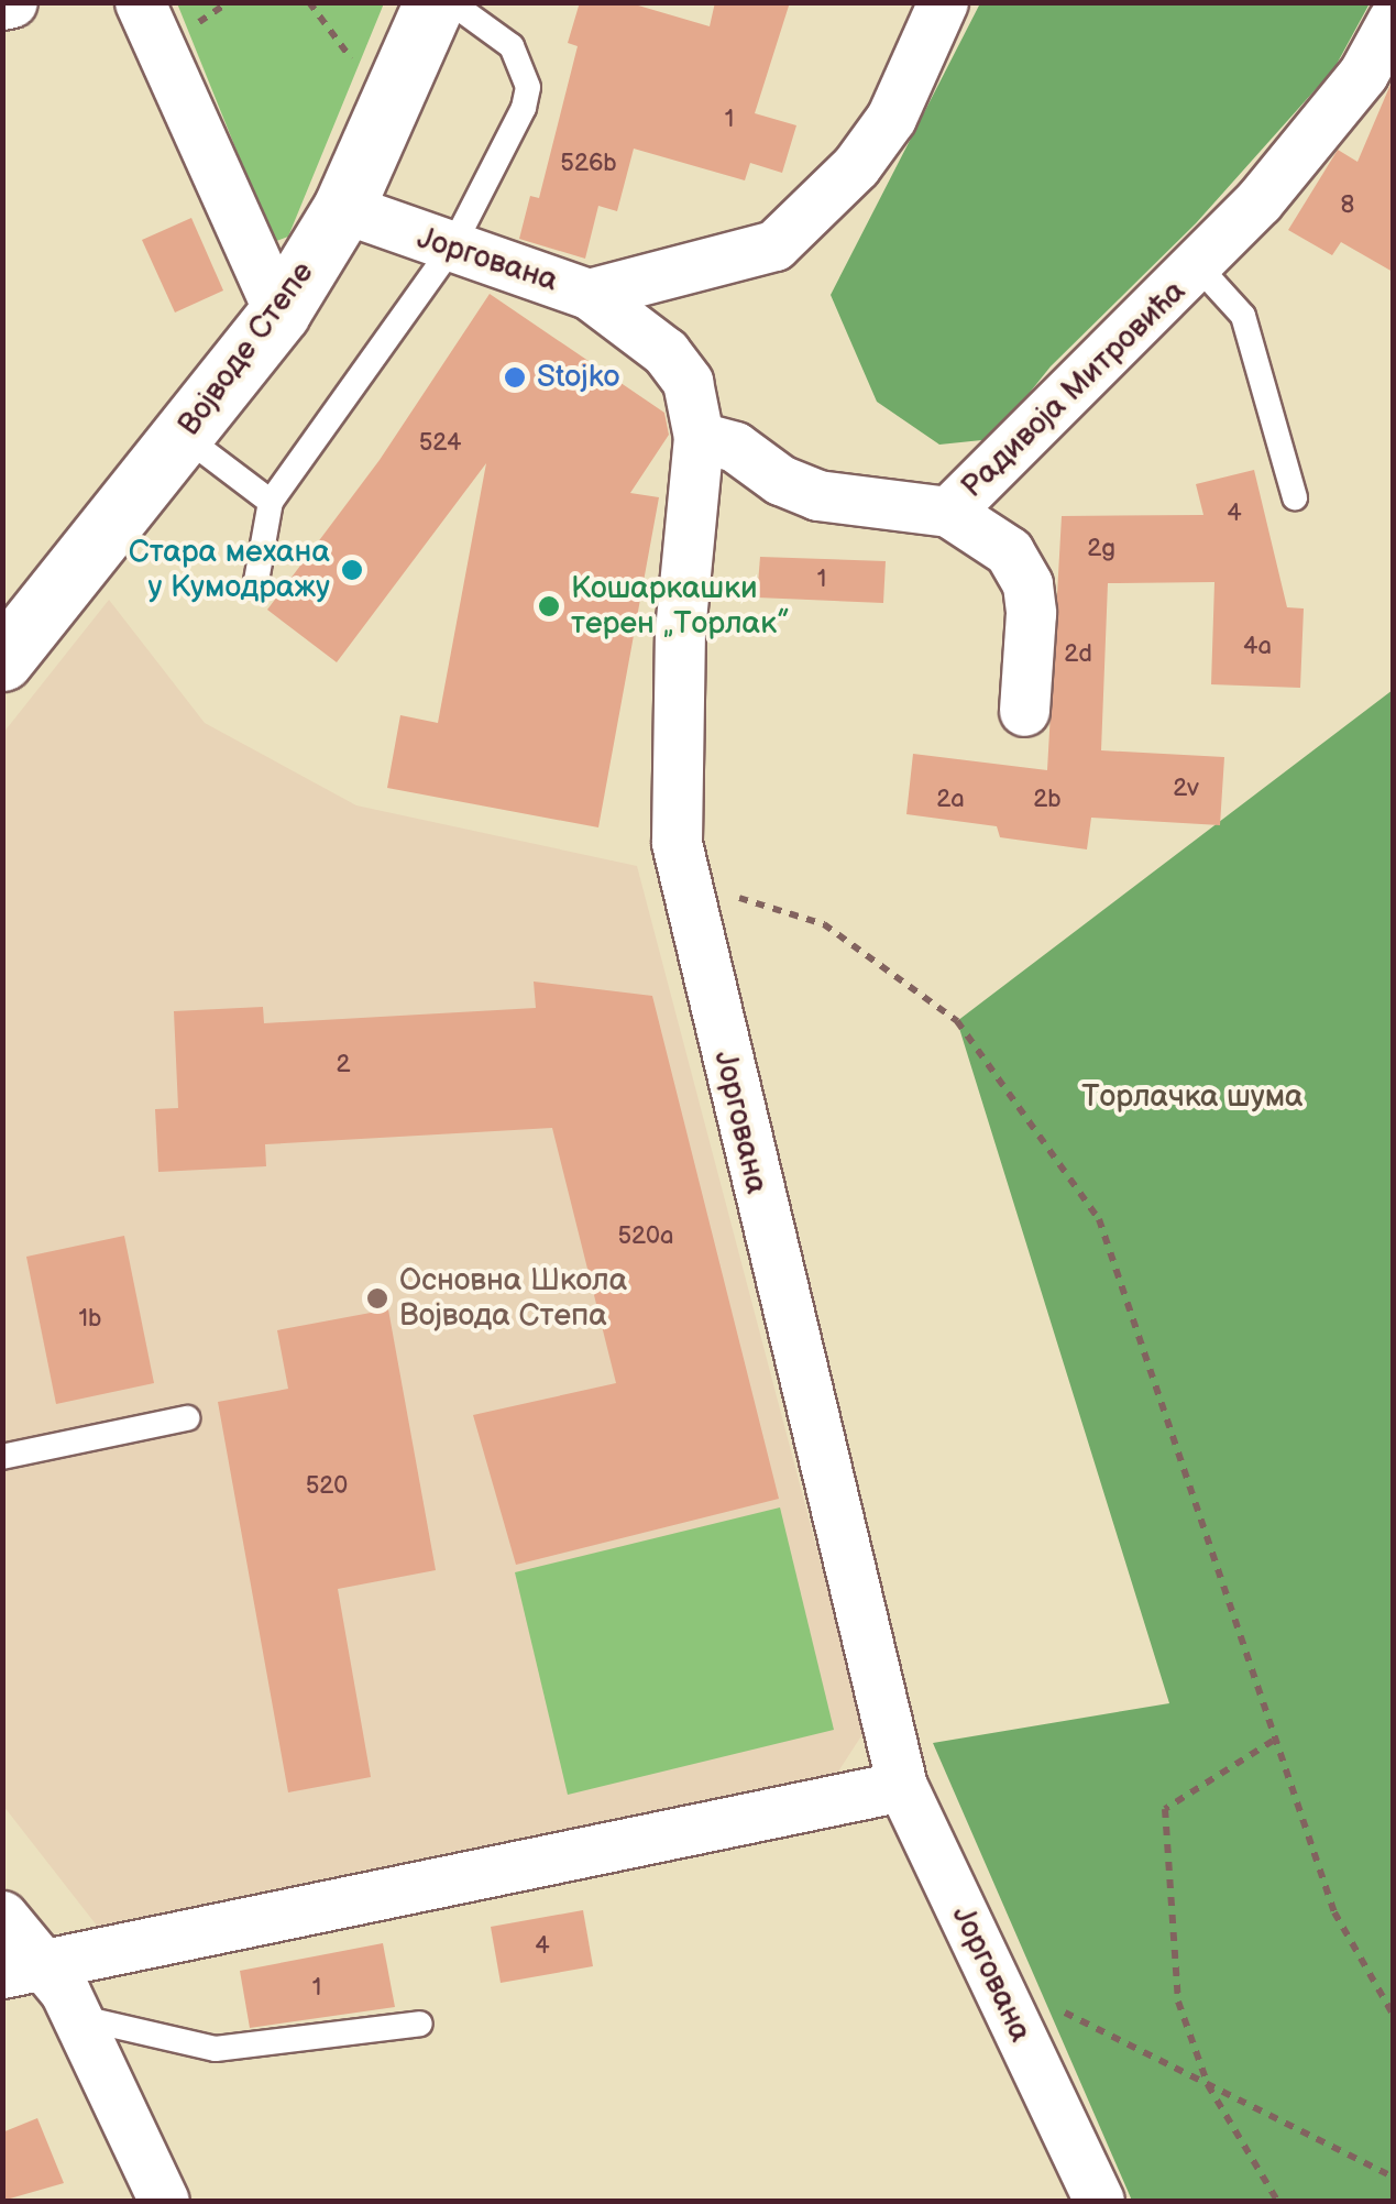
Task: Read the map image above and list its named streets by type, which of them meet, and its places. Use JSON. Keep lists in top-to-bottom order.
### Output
{
  "streets": {
    "street": ["Јоргована", "Војводе Степе", "Радивоја Митровића"]
  },
  "crossings": [
    ["Јоргована", "Војводе Степе"],
    ["Јоргована", "Радивоја Митровића"]
  ],
  "parks": ["Торлачка шума"],
  "places": [
    "Stojko",
    "Стара механа у Кумодражу",
    "Кошаркашки терен „Торлак”",
    "Основна Школа Војвода Степа"
  ],
  "house_numbers": [
    "1",
    "526b",
    "8",
    "524",
    "4",
    "2g",
    "1",
    "4a",
    "2d",
    "2v",
    "2a",
    "2b",
    "2",
    "520a",
    "1b",
    "520",
    "4",
    "1"
  ]
}
